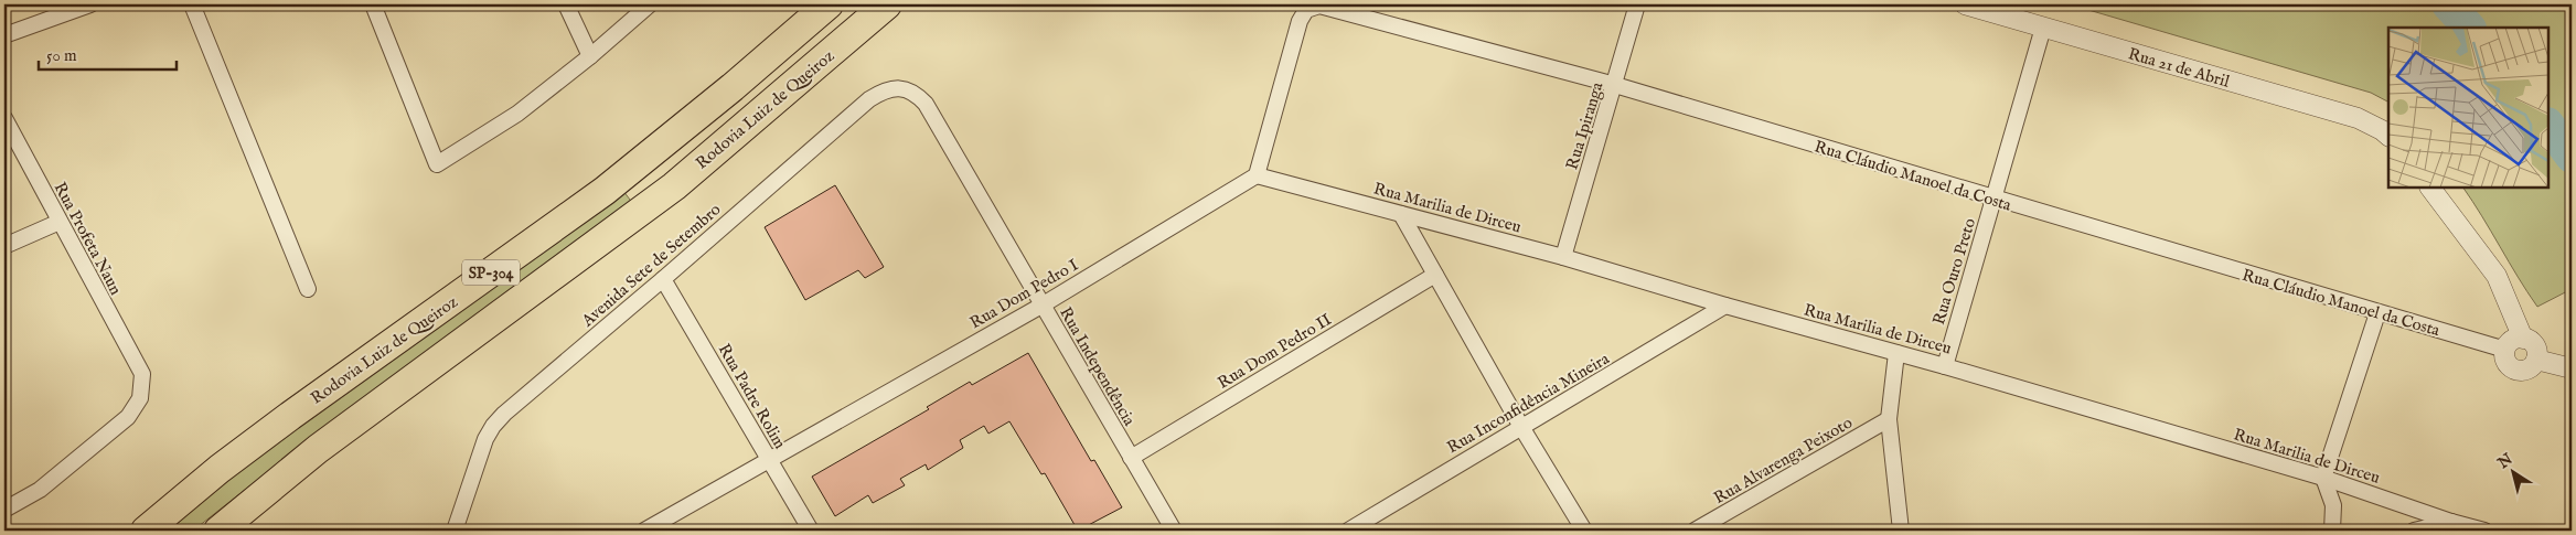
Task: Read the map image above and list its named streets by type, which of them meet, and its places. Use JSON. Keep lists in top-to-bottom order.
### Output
{
  "streets": {
    "highway": ["Rodovia Luiz de Queiroz", "SP-304"],
    "street": [
      "Rua 21 de Abril",
      "Rua Ipiranga",
      "Rua Cláudio Manoel da Costa",
      "Rua Marilia de Dirceu",
      "Rua Profeta Naun",
      "Avenida Sete de Setembro",
      "Rua Ouro Preto",
      "Rua Dom Pedro I",
      "Rua Dom Pedro II",
      "Rua Independência",
      "Rua Padre Rolim",
      "Rua Inconfidência Mineira",
      "Rua Alvarenga Peixoto"
    ]
  },
  "crossings": [
    ["Rua 21 de Abril", "Rua Ouro Preto"],
    ["Rua Ipiranga", "Rua Cláudio Manoel da Costa"],
    ["Rua Ipiranga", "Rua Marilia de Dirceu"],
    ["Rua Cláudio Manoel da Costa", "Rua Marilia de Dirceu"],
    ["Rua Cláudio Manoel da Costa", "Rua Ouro Preto"],
    ["Rua Cláudio Manoel da Costa", "Rua Dom Pedro I"],
    ["Rua Marilia de Dirceu", "Rua Ouro Preto"],
    ["Rua Marilia de Dirceu", "Rua Dom Pedro I"],
    ["Rua Marilia de Dirceu", "Rua Inconfidência Mineira"],
    ["Avenida Sete de Setembro", "Rua Independência"],
    ["Avenida Sete de Setembro", "Rua Padre Rolim"],
    ["Rua Dom Pedro I", "Rua Independência"],
    ["Rua Dom Pedro I", "Rua Padre Rolim"],
    ["Rua Dom Pedro II", "Rua Independência"]
  ],
  "scale_bar": "50 m",
  "north": "top left"
}
